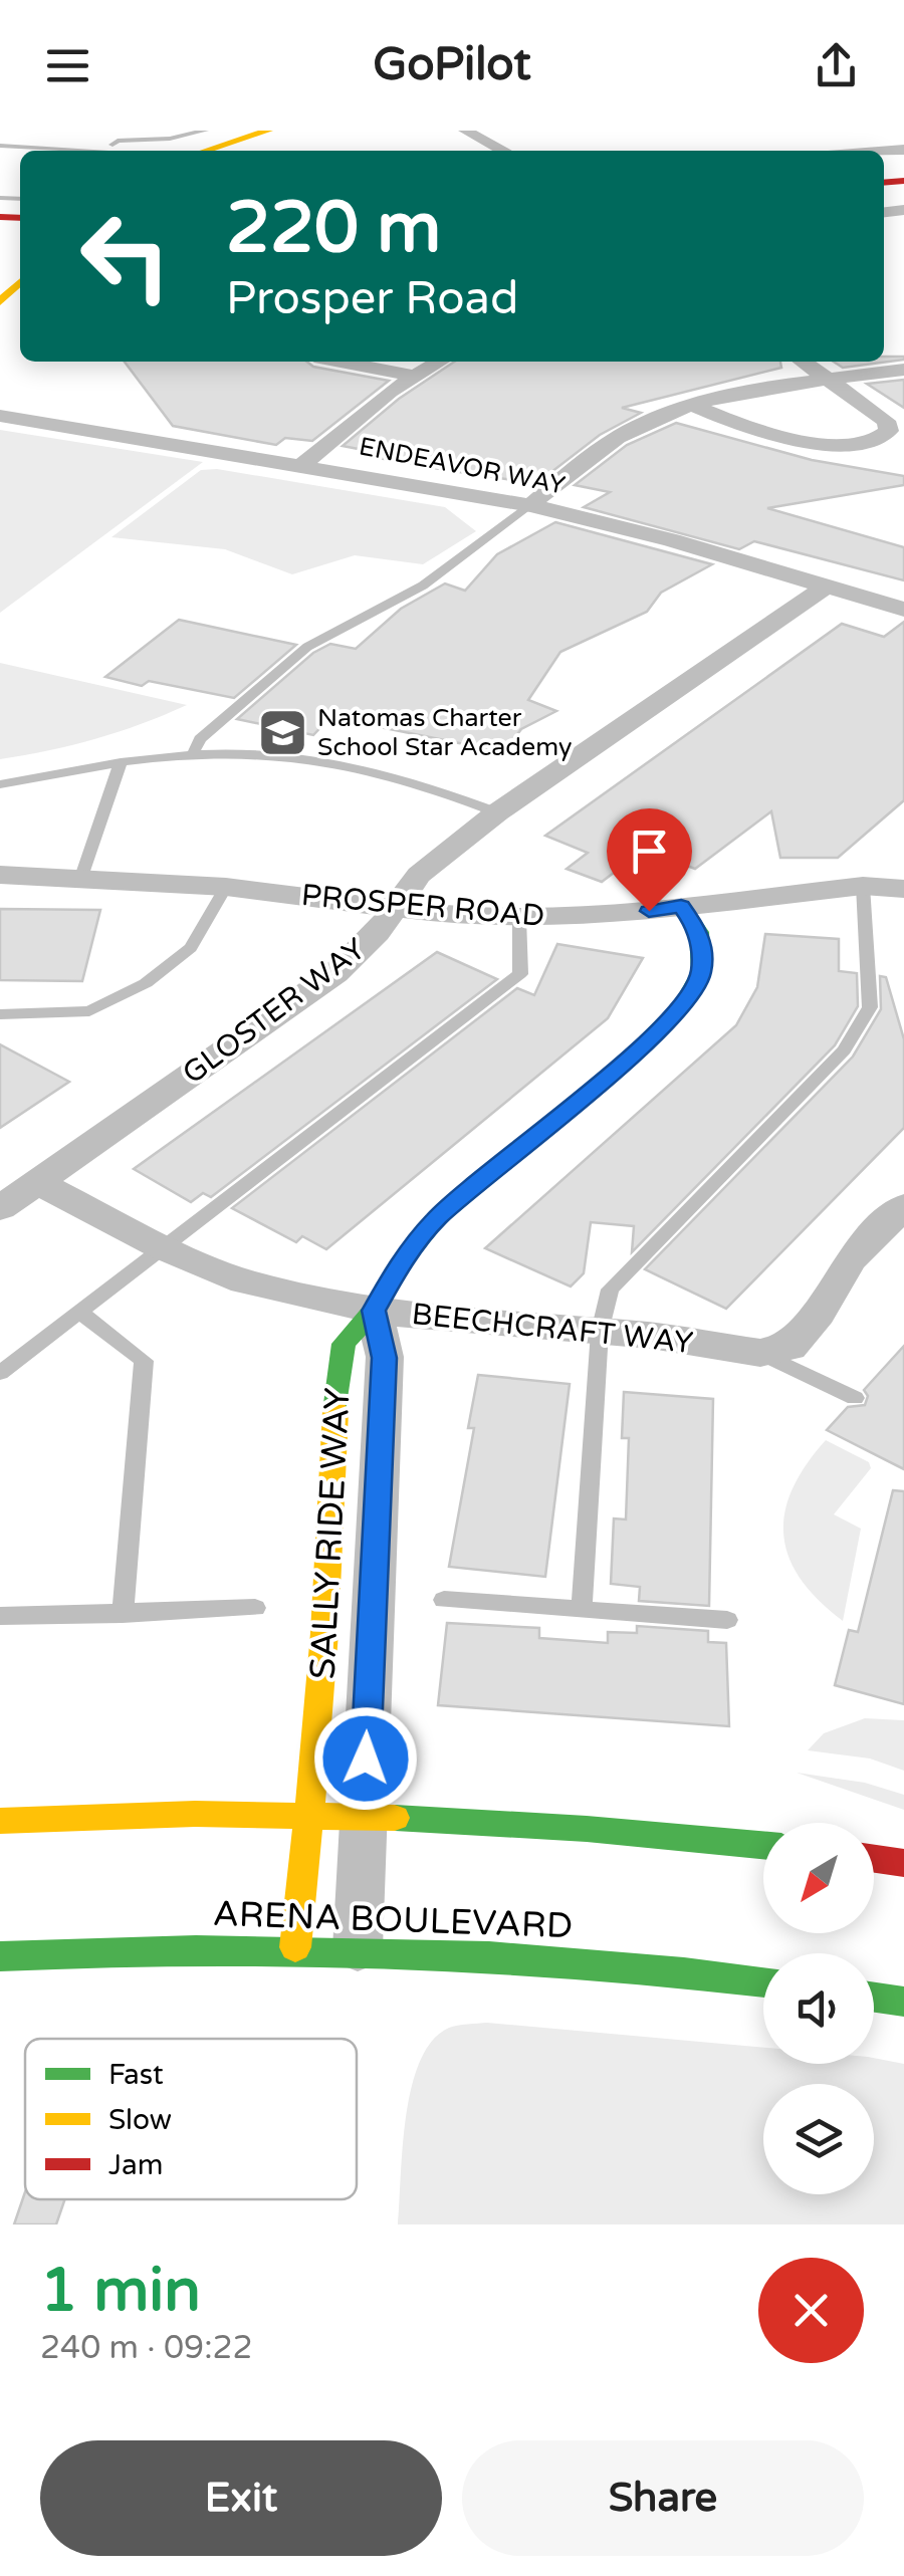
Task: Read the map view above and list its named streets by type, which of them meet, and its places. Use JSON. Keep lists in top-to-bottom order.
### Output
{
  "streets": {
    "street": [
      "ENDEAVOR WAY",
      "PROSPER ROAD",
      "GLOSTER WAY",
      "BEECHCRAFT WAY",
      "SALLY RIDE WAY",
      "ARENA BOULEVARD"
    ]
  },
  "crossings": [
    ["ENDEAVOR WAY", "GLOSTER WAY"],
    ["PROSPER ROAD", "GLOSTER WAY"],
    ["PROSPER ROAD", "SALLY RIDE WAY"],
    ["GLOSTER WAY", "BEECHCRAFT WAY"],
    ["BEECHCRAFT WAY", "SALLY RIDE WAY"],
    ["SALLY RIDE WAY", "ARENA BOULEVARD"]
  ],
  "places": {
    "school or university": ["Natomas Charter School Star Academy"]
  },
  "legend": ["Fast", "Slow", "Jam"],
  "north": "bottom left",
  "page": {
    "header": "GoPilot",
    "turn": ["220 m", "Prosper Road"],
    "heading": ["1 min", "240 m · 09:22"],
    "buttons": ["Exit", "Share"]
  }
}
